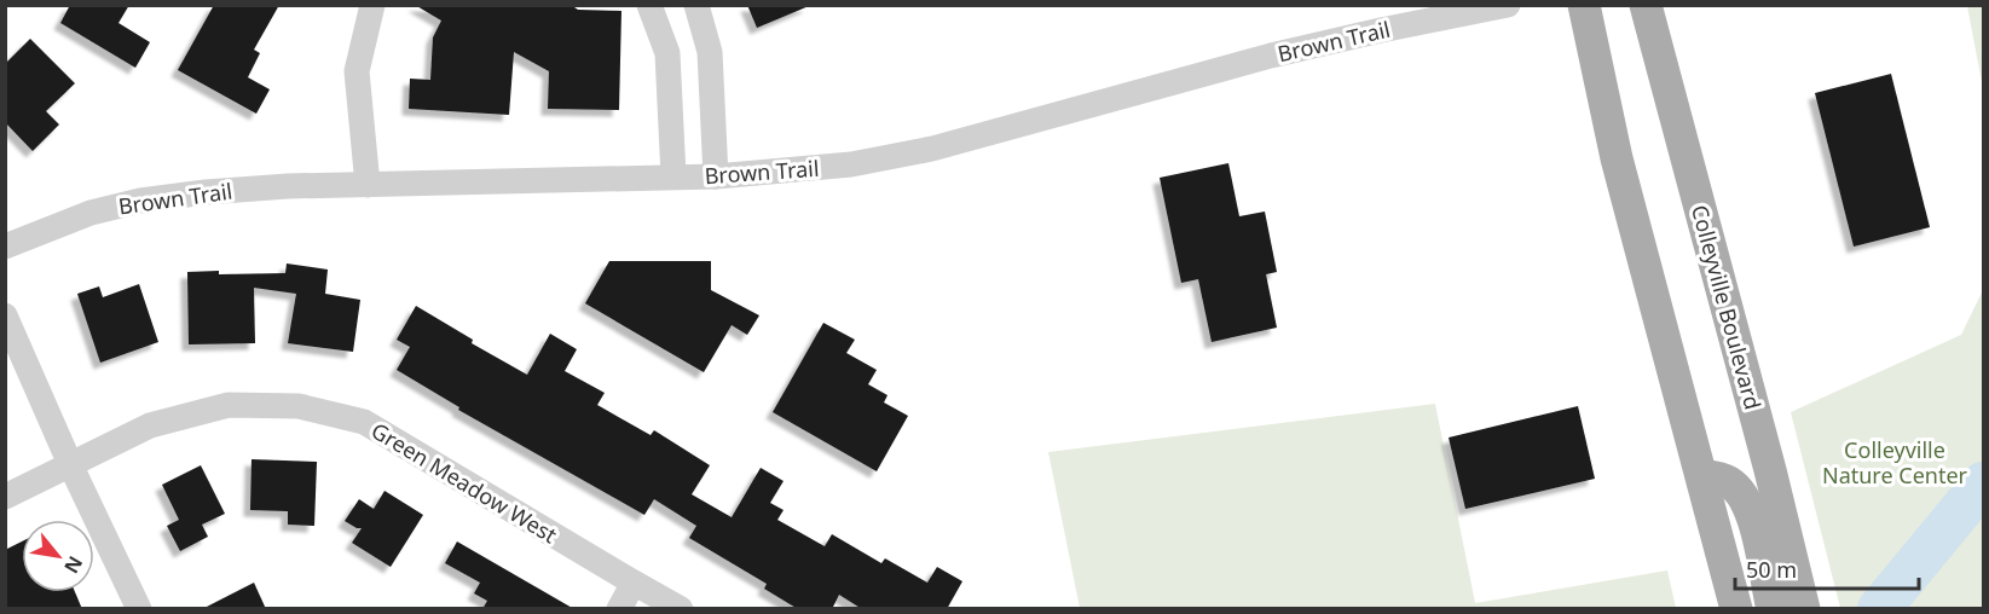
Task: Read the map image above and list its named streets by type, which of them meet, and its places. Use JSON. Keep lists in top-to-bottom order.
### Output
{
  "streets": {
    "main road": ["Colleyville Boulevard"],
    "street": ["Brown Trail", "Green Meadow West"]
  },
  "parks": ["Colleyville Nature Center"],
  "scale_bar": "50 m",
  "north": "bottom right"
}
